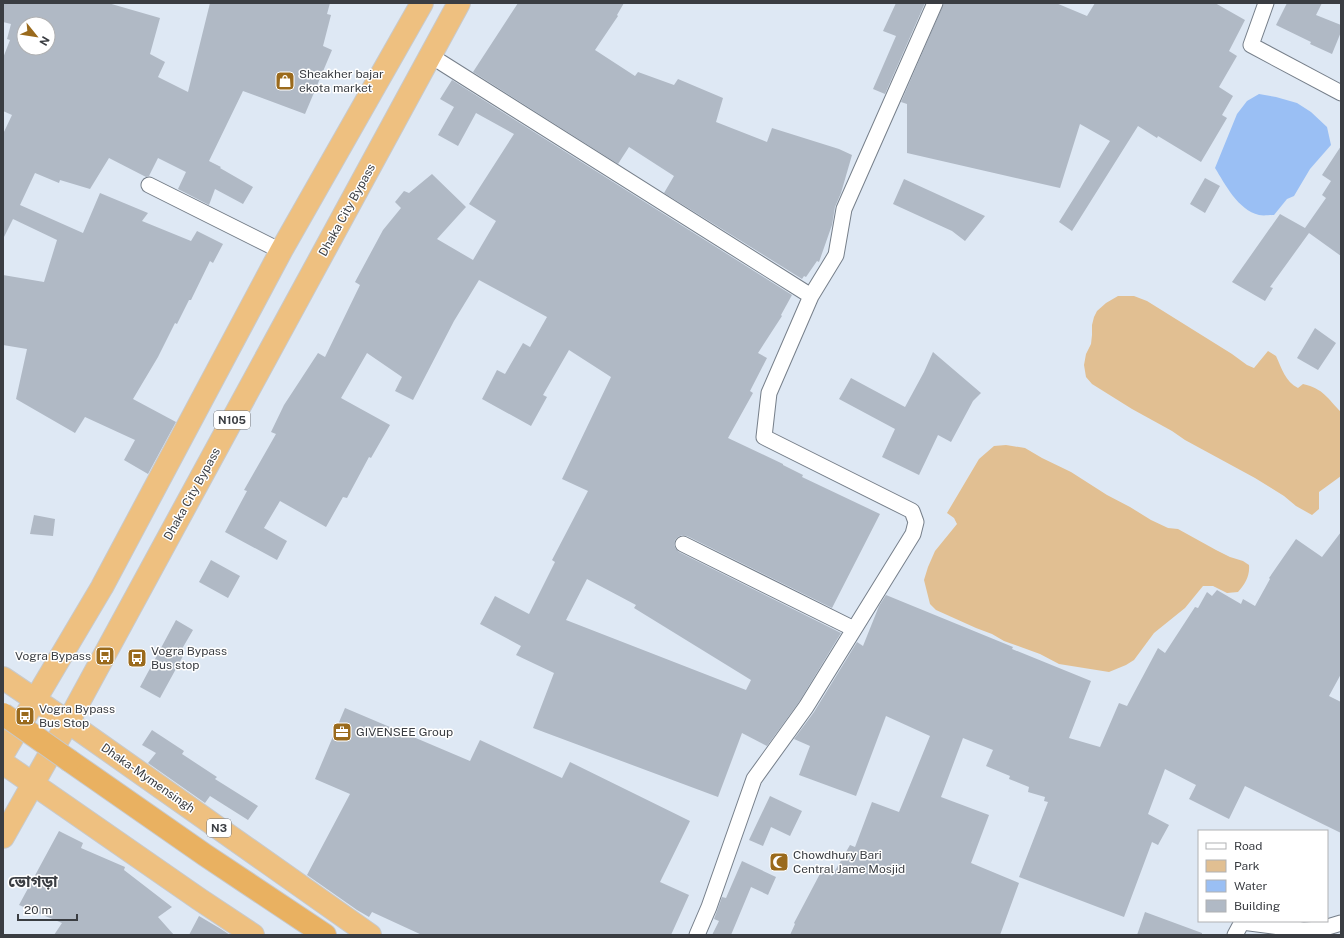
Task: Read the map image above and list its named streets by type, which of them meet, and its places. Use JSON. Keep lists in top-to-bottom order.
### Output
{
  "streets": {
    "highway": [
      "Dhaka City Bypass",
      "N105",
      "Dhaka-Mymensingh",
      "N3"
    ]
  },
  "crossings": [
    ["Dhaka City Bypass", "Dhaka-Mymensingh"]
  ],
  "districts": ["ভোগড়া"],
  "places": {
    "shop": ["Sheakher bajar ekota market"],
    "bus stop": ["Vogra Bypass", "Vogra Bypass Bus stop", "Vogra Bypass Bus Stop"],
    "office": ["GIVENSEE Group"],
    "mosque": ["Chowdhury Bari Central Jame Mosjid"]
  },
  "legend": [
    "Road",
    "Park",
    "Water",
    "Building"
  ],
  "scale_bar": "20 m",
  "north": "bottom right"
}
